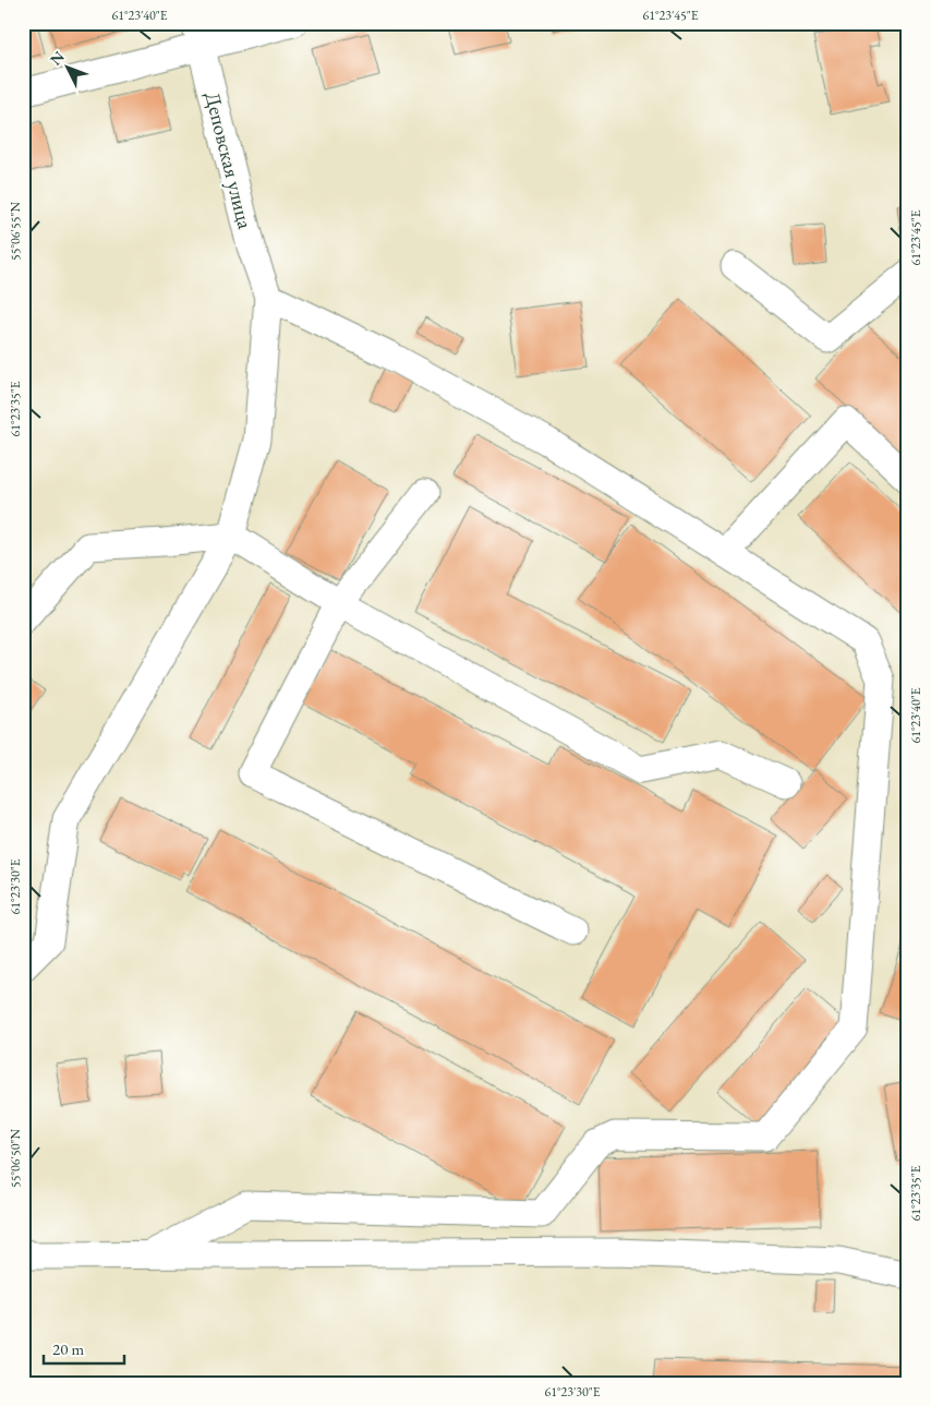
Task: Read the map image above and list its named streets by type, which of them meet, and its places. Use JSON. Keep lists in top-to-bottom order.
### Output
{
  "streets": {
    "street": ["Деповская улица"]
  },
  "scale_bar": "20 m",
  "north": "top left",
  "coordinates": [
    "61°23'40\"E",
    "61°23'45\"E",
    "55°06'55\"N",
    "61°23'35\"E",
    "61°23'30\"E",
    "55°06'50\"N"
  ]
}
